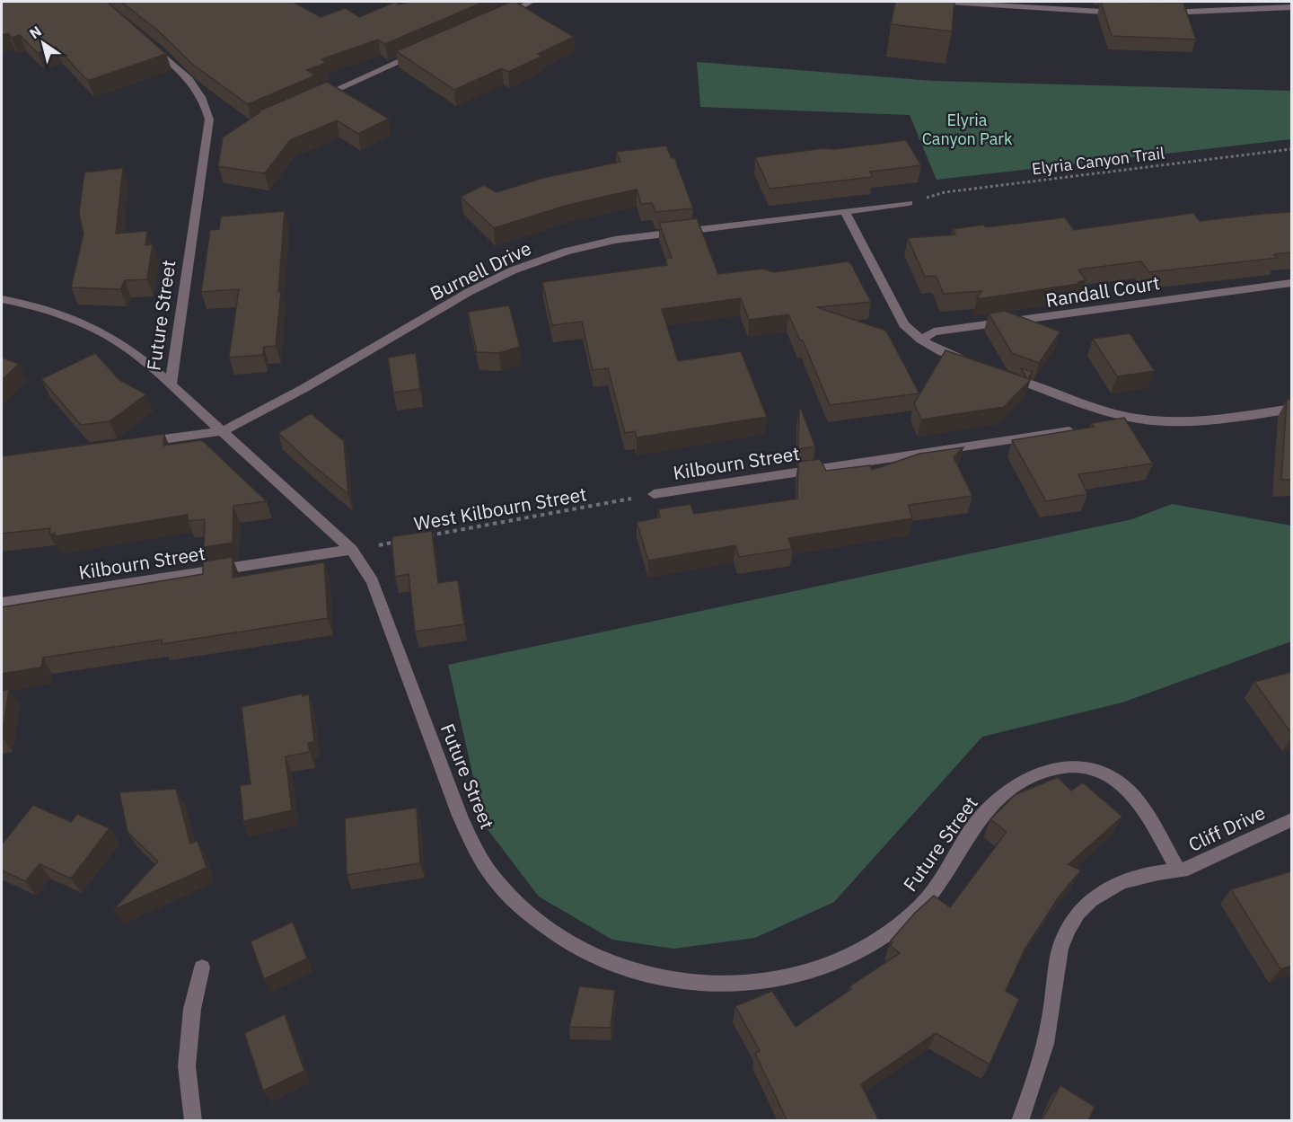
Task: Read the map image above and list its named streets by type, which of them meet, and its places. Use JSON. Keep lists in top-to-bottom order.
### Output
{
  "streets": {
    "street": [
      "Burnell Drive",
      "Randall Court",
      "Future Street",
      "Kilbourn Street",
      "Cliff Drive"
    ],
    "path": ["Elyria Canyon Trail", "West Kilbourn Street"]
  },
  "crossings": [
    ["Elyria Canyon Trail", "Burnell Drive"],
    ["Burnell Drive", "Future Street"],
    ["Future Street", "Kilbourn Street"],
    ["Future Street", "West Kilbourn Street"],
    ["Future Street", "Cliff Drive"],
    ["Kilbourn Street", "West Kilbourn Street"]
  ],
  "parks": ["Elyria Canyon Park"],
  "north": "top left"
}
